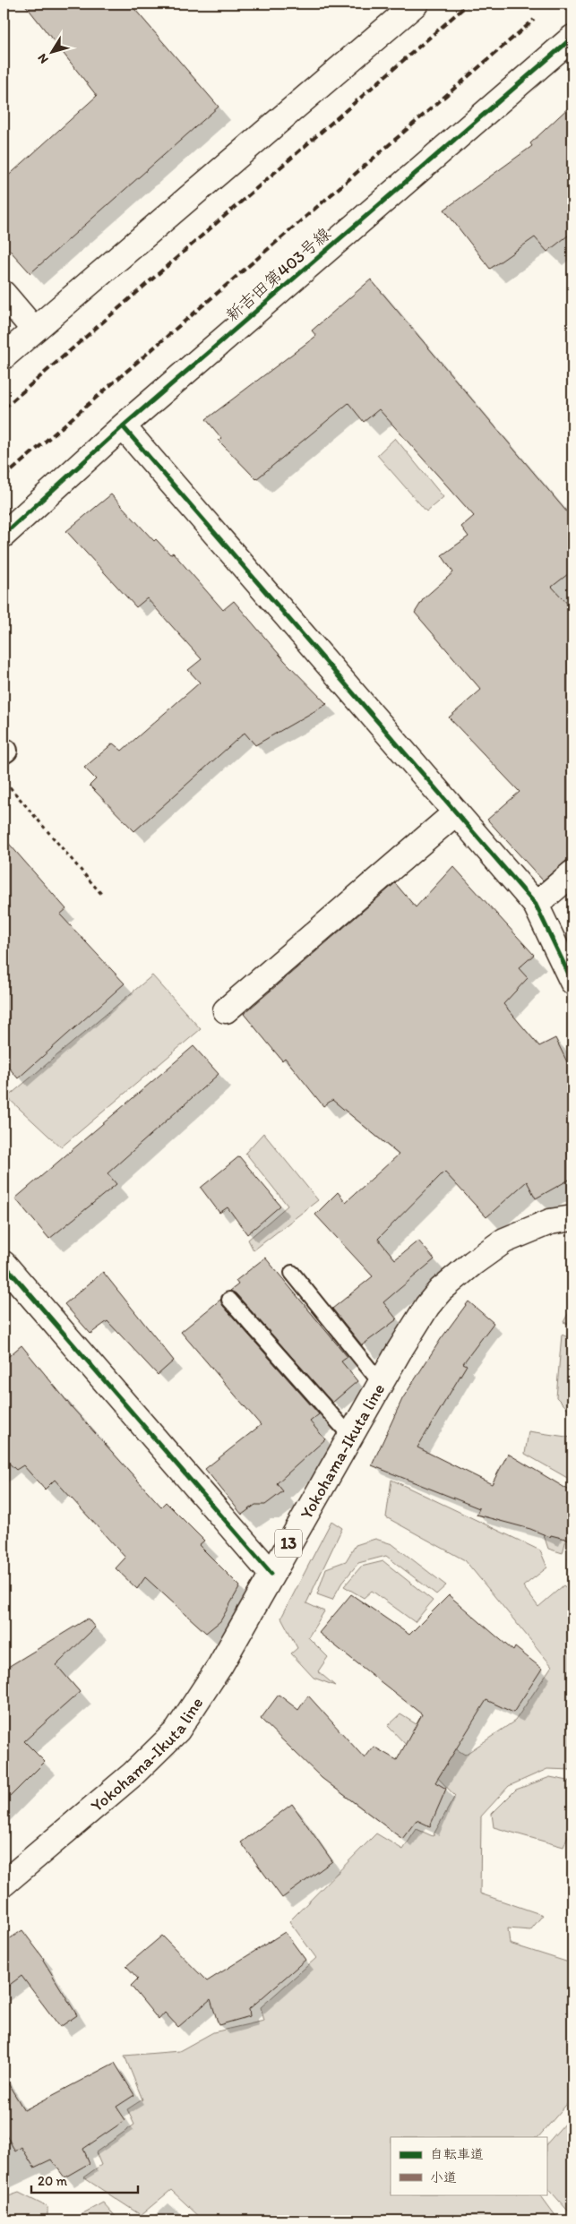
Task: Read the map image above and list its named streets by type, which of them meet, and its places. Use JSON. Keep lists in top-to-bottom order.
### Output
{
  "streets": {
    "street": ["新吉田第403号線", "Yokohama-Ikuta line", "13"]
  },
  "legend": ["自転車道", "小道"],
  "scale_bar": "20 m",
  "north": "bottom left"
}
